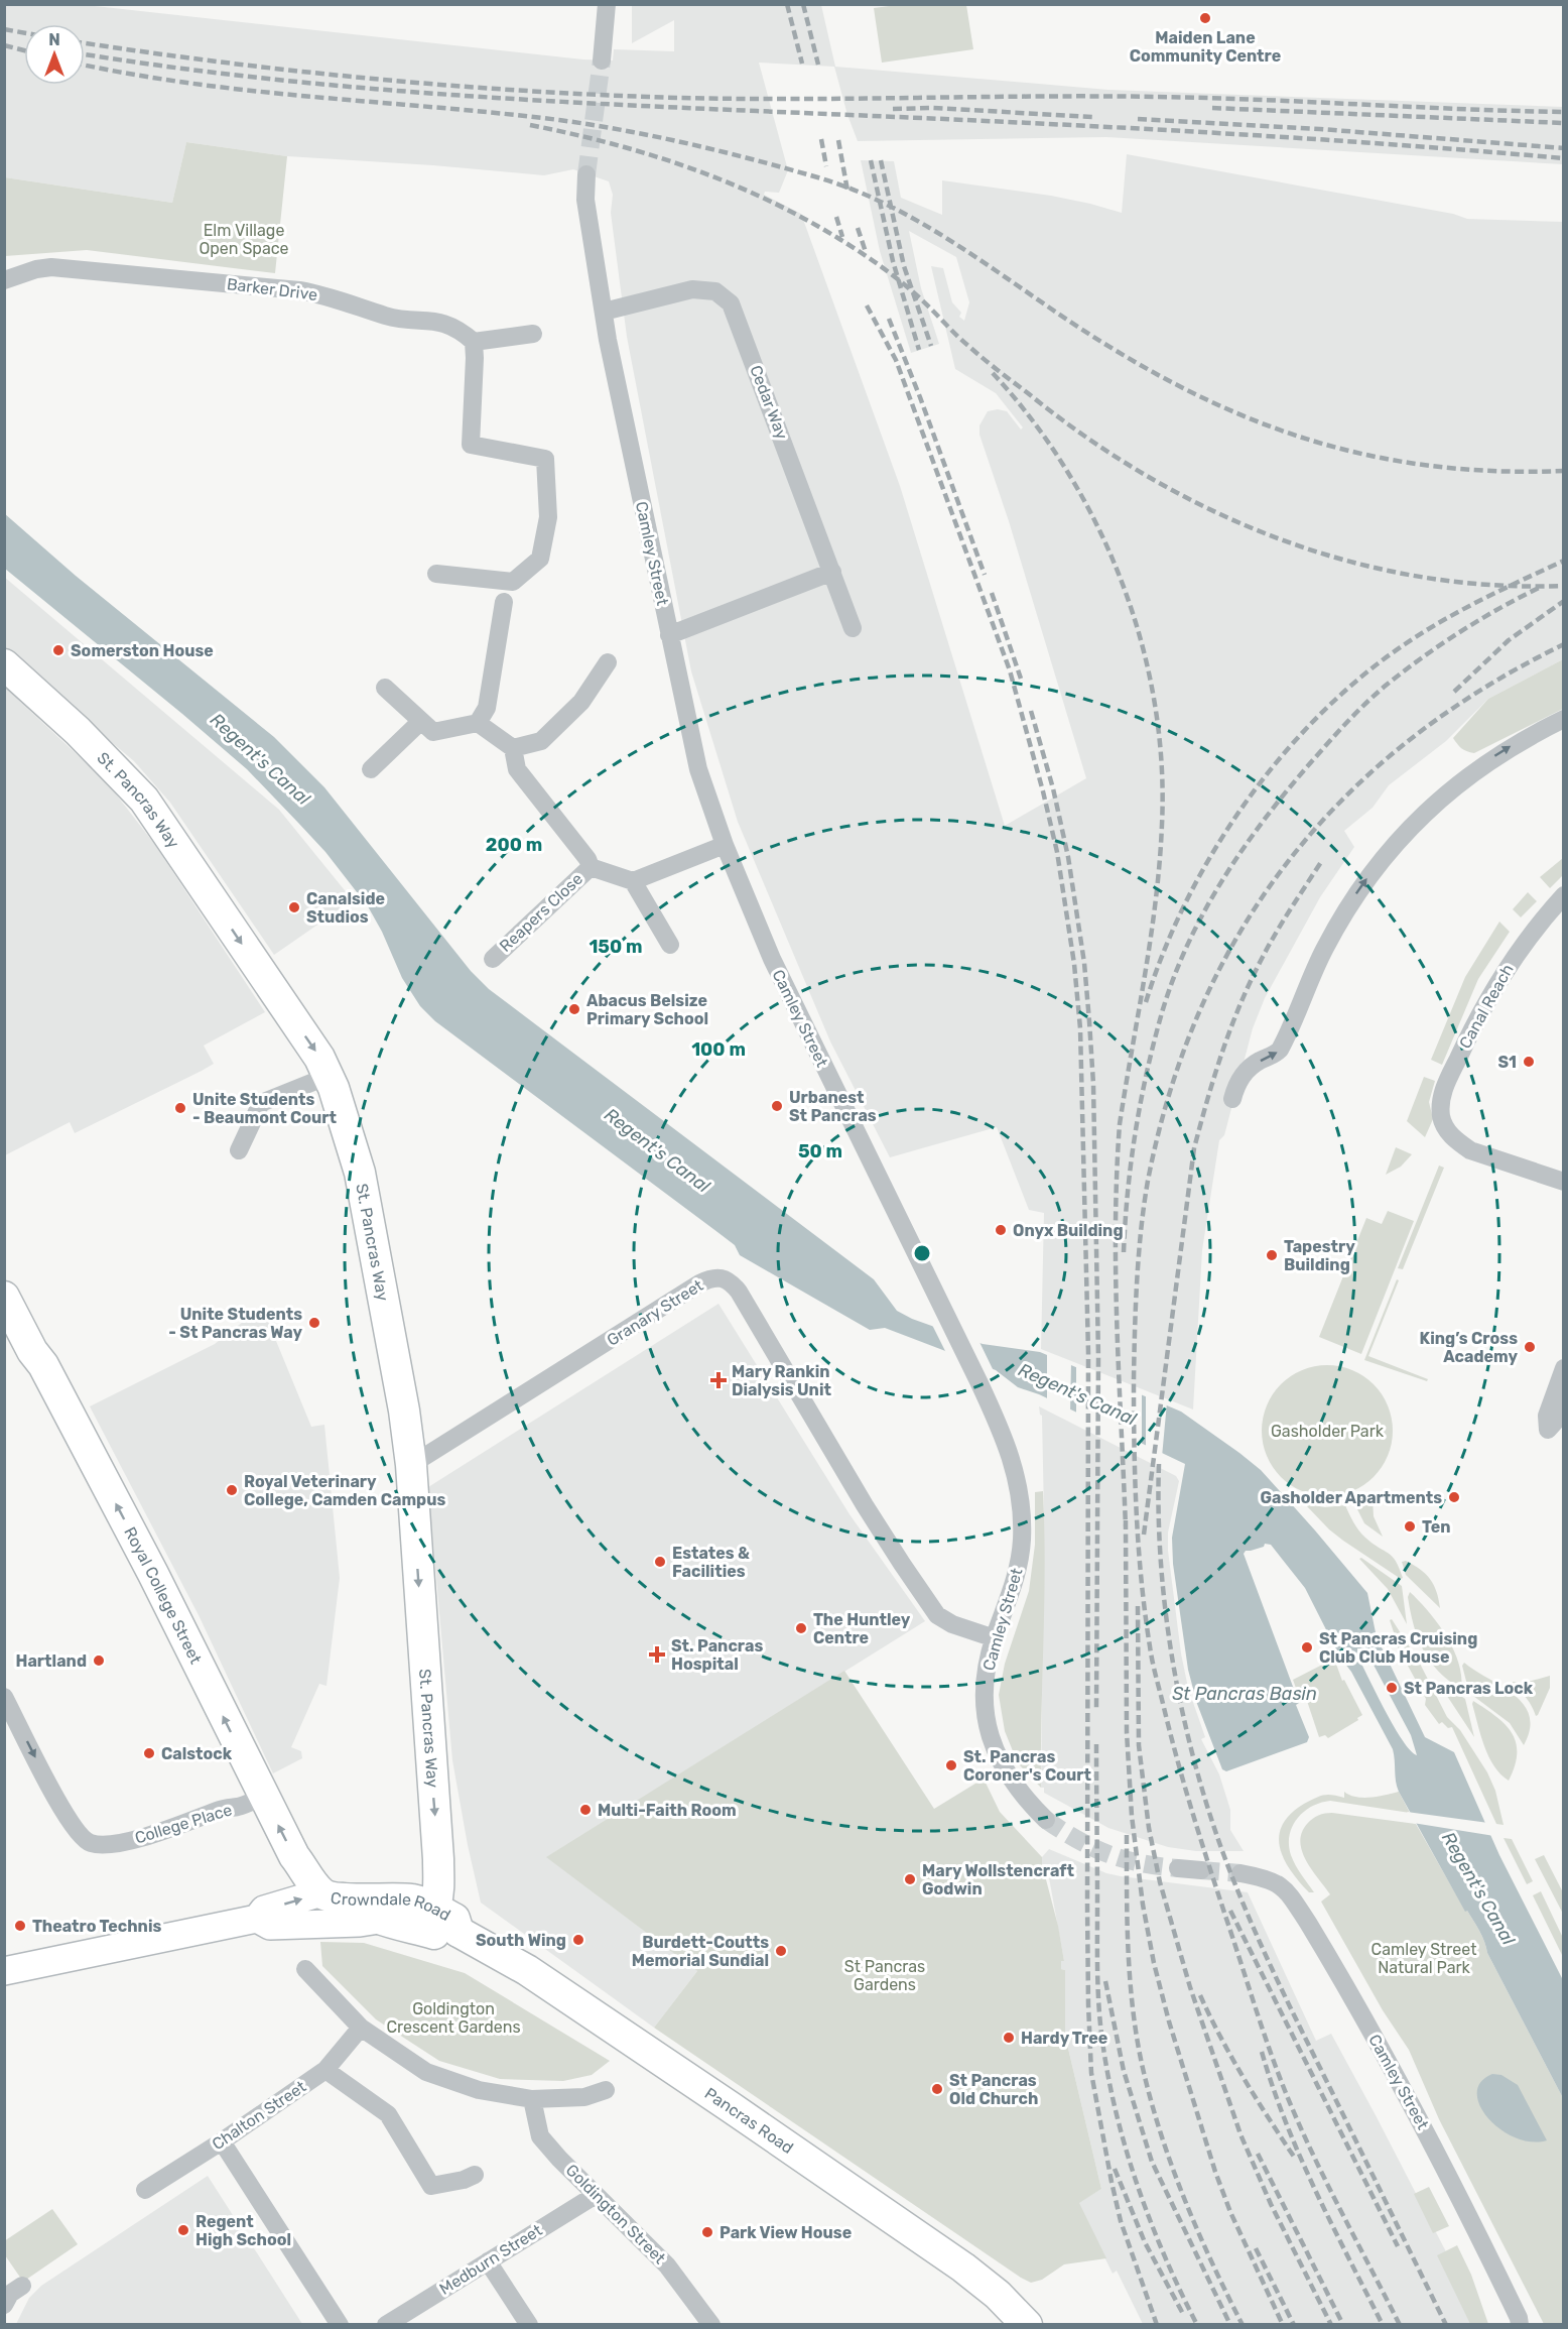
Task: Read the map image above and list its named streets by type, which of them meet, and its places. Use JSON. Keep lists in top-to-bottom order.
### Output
{
  "streets": {
    "main road": [
      "St. Pancras Way",
      "Royal College Street",
      "Crowndale Road",
      "Pancras Road"
    ],
    "street": [
      "Barker Drive",
      "Cedar Way",
      "Camley Street",
      "Reapers Close",
      "Canal Reach",
      "Granary Street",
      "College Place",
      "Chalton Street",
      "Goldington Street",
      "Medburn Street"
    ]
  },
  "crossings": [
    ["Cedar Way", "Camley Street"],
    ["Camley Street", "Granary Street"],
    ["St. Pancras Way", "Granary Street"],
    ["St. Pancras Way", "Crowndale Road"],
    ["Royal College Street", "College Place"],
    ["Royal College Street", "Crowndale Road"],
    ["Crowndale Road", "Pancras Road"],
    ["Goldington Street", "Medburn Street"]
  ],
  "one_way": ["St. Pancras Way", "Royal College Street"],
  "water": ["Regent's Canal", "St Pancras Basin"],
  "parks": [
    "Elm Village Open Space",
    "Gasholder Park",
    "Camley Street Natural Park",
    "St Pancras Gardens",
    "Goldington Crescent Gardens"
  ],
  "places": {
    "other": [
      "Maiden Lane Community Centre",
      "Somerston House",
      "Canalside Studios",
      "Abacus Belsize Primary School",
      "S1",
      "Urbanest St Pancras",
      "Unite Students - Beaumont Court",
      "Onyx Building",
      "Tapestry Building",
      "Unite Students - St Pancras Way",
      "King’s Cross Academy",
      "Royal Veterinary College, Camden Campus",
      "Gasholder Apartments",
      "Ten",
      "Estates & Facilities",
      "The Huntley Centre",
      "St Pancras Cruising Club Club House",
      "Hartland",
      "St Pancras Lock",
      "Calstock",
      "St. Pancras Coroner's Court",
      "Multi-Faith Room",
      "Mary Wollstencraft Godwin",
      "Theatro Technis",
      "South Wing",
      "Burdett-Coutts Memorial Sundial",
      "Hardy Tree",
      "St Pancras Old Church",
      "Regent High School",
      "Park View House"
    ],
    "health": ["Mary Rankin Dialysis Unit", "St. Pancras Hospital"]
  },
  "north": "top",
  "rings": [
    "200 m",
    "150 m",
    "100 m",
    "50 m"
  ]
}
